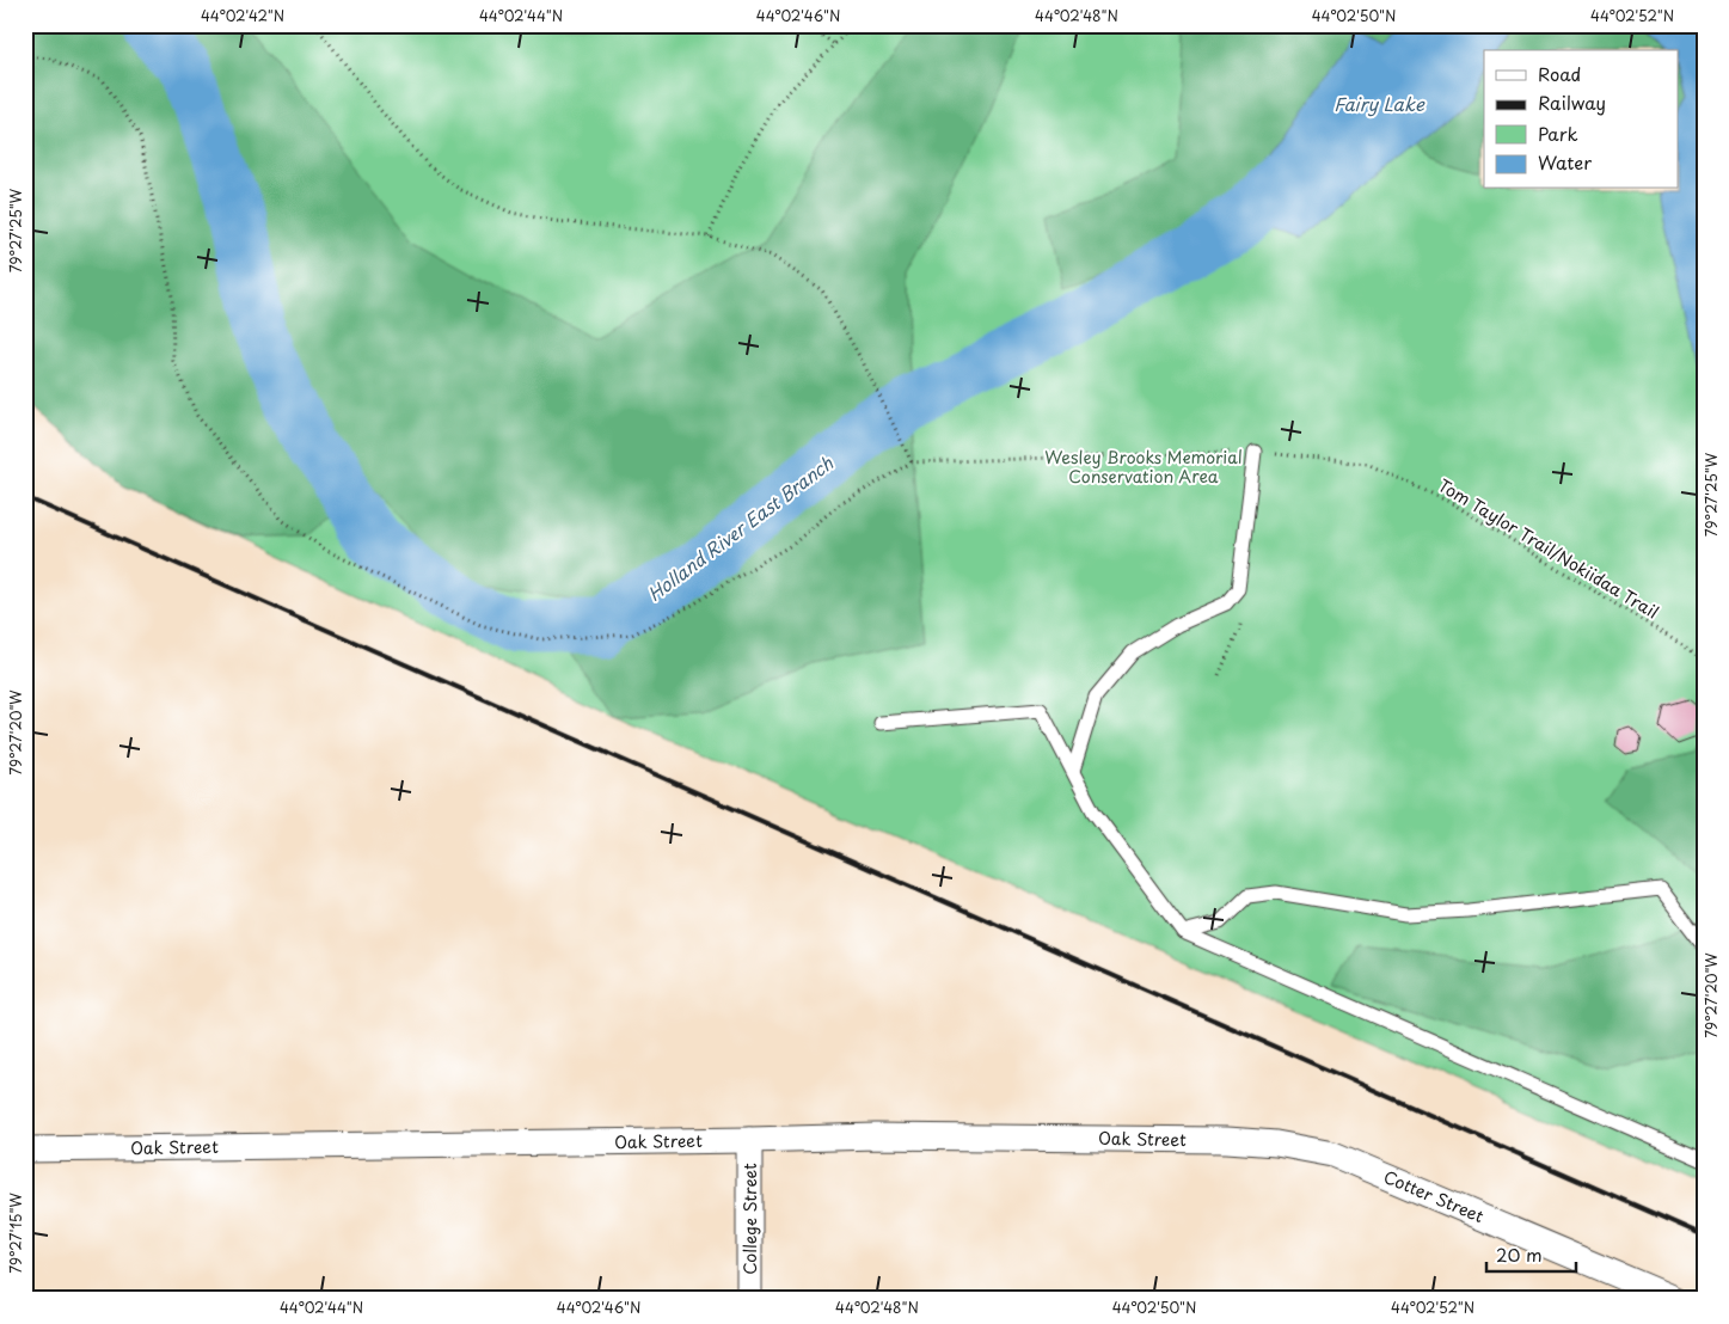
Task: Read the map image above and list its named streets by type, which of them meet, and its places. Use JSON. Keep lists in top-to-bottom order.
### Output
{
  "streets": {
    "street": ["Oak Street", "Cotter Street", "College Street"],
    "path": ["Tom Taylor Trail/Nokiidaa Trail"]
  },
  "crossings": [
    ["Oak Street", "Cotter Street"],
    ["Oak Street", "College Street"]
  ],
  "water": ["Fairy Lake", "Holland River East Branch"],
  "parks": ["Wesley Brooks Memorial Conservation Area"],
  "legend": [
    "Road",
    "Railway",
    "Park",
    "Water"
  ],
  "scale_bar": "20 m",
  "coordinates": [
    "44°02'42\"N",
    "44°02'44\"N",
    "44°02'46\"N",
    "44°02'48\"N",
    "44°02'50\"N",
    "44°02'52\"N",
    "79°27'25\"W",
    "79°27'20\"W",
    "79°27'15\"W"
  ]
}
